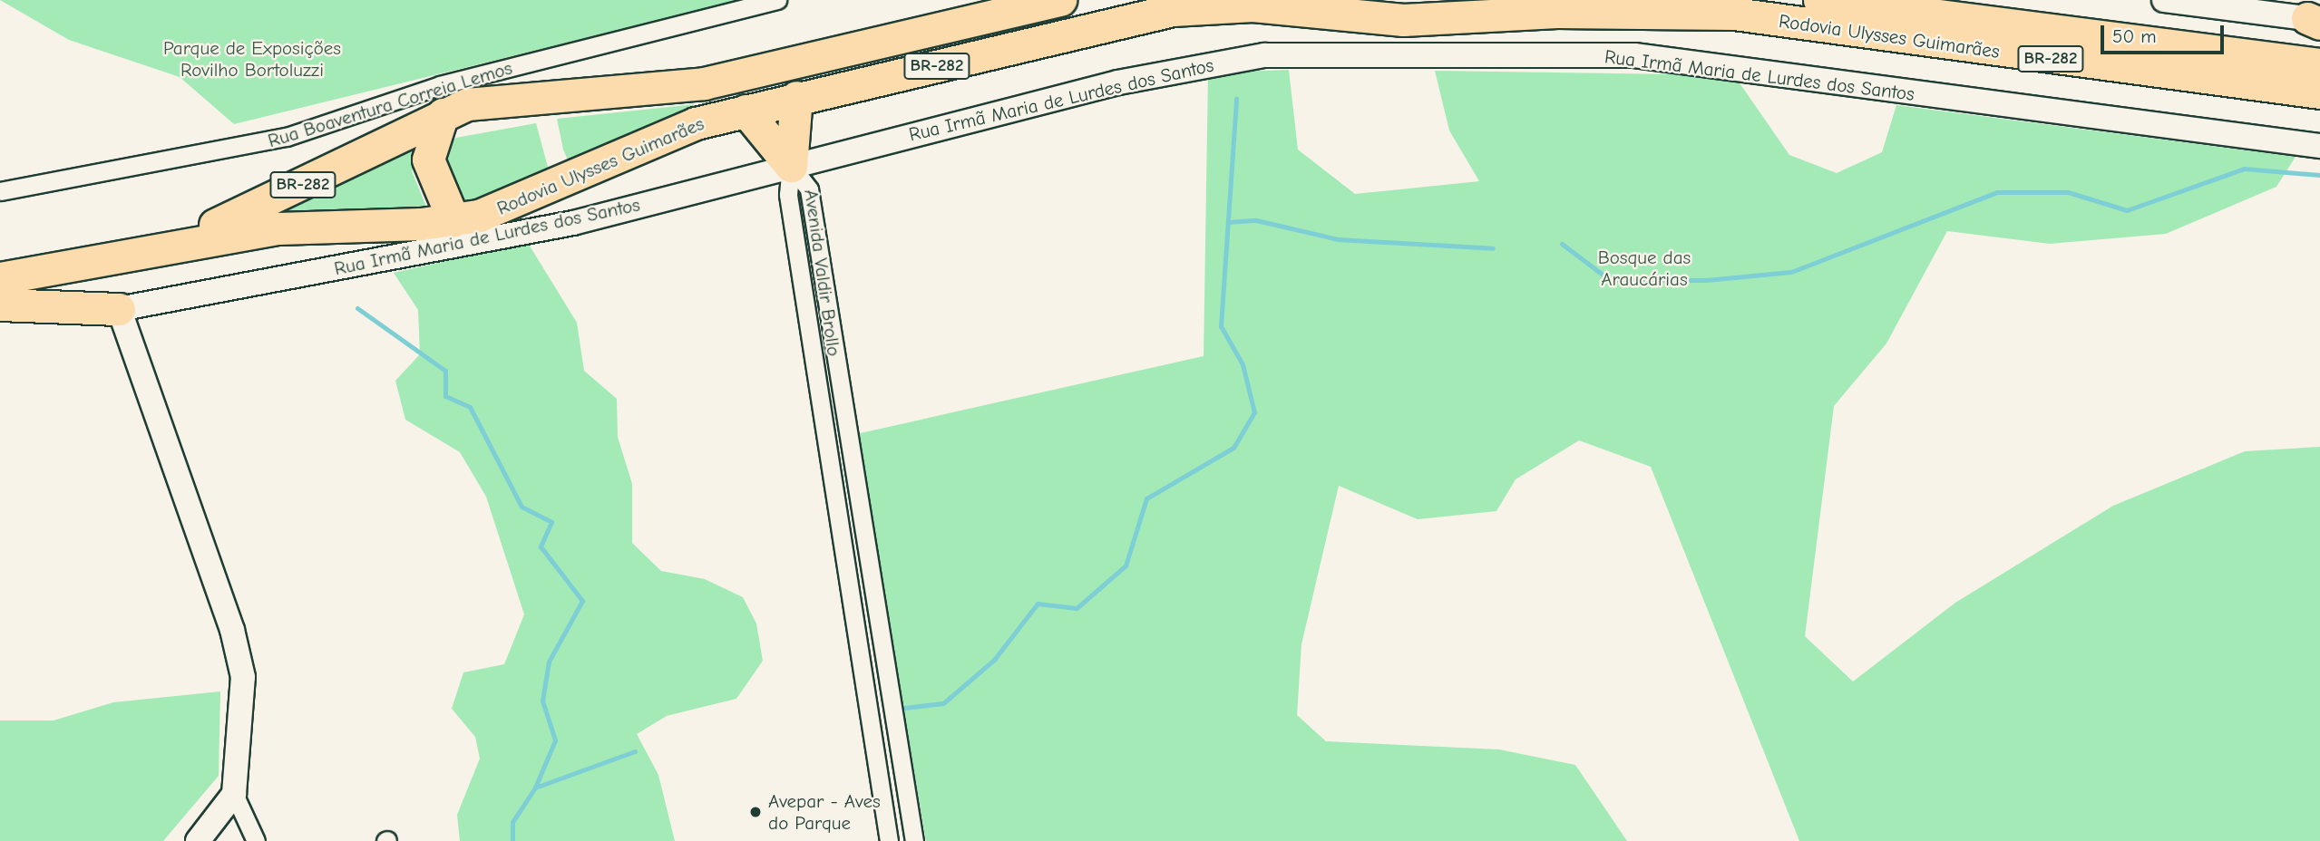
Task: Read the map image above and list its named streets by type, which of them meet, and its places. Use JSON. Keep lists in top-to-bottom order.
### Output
{
  "streets": {
    "highway": ["Rodovia Ulysses Guimarães", "BR-282"],
    "street": ["Rua Irmã Maria de Lurdes dos Santos", "Rua Boaventura Correia Lemos", "Avenida Valdir Brollo"]
  },
  "crossings": [
    ["Rua Irmã Maria de Lurdes dos Santos", "Avenida Valdir Brollo"]
  ],
  "parks": ["Parque de Exposições Rovilho Bortoluzzi", "Bosque das Araucárias"],
  "places": ["Avepar - Aves do Parque"],
  "scale_bar": "50 m"
}
